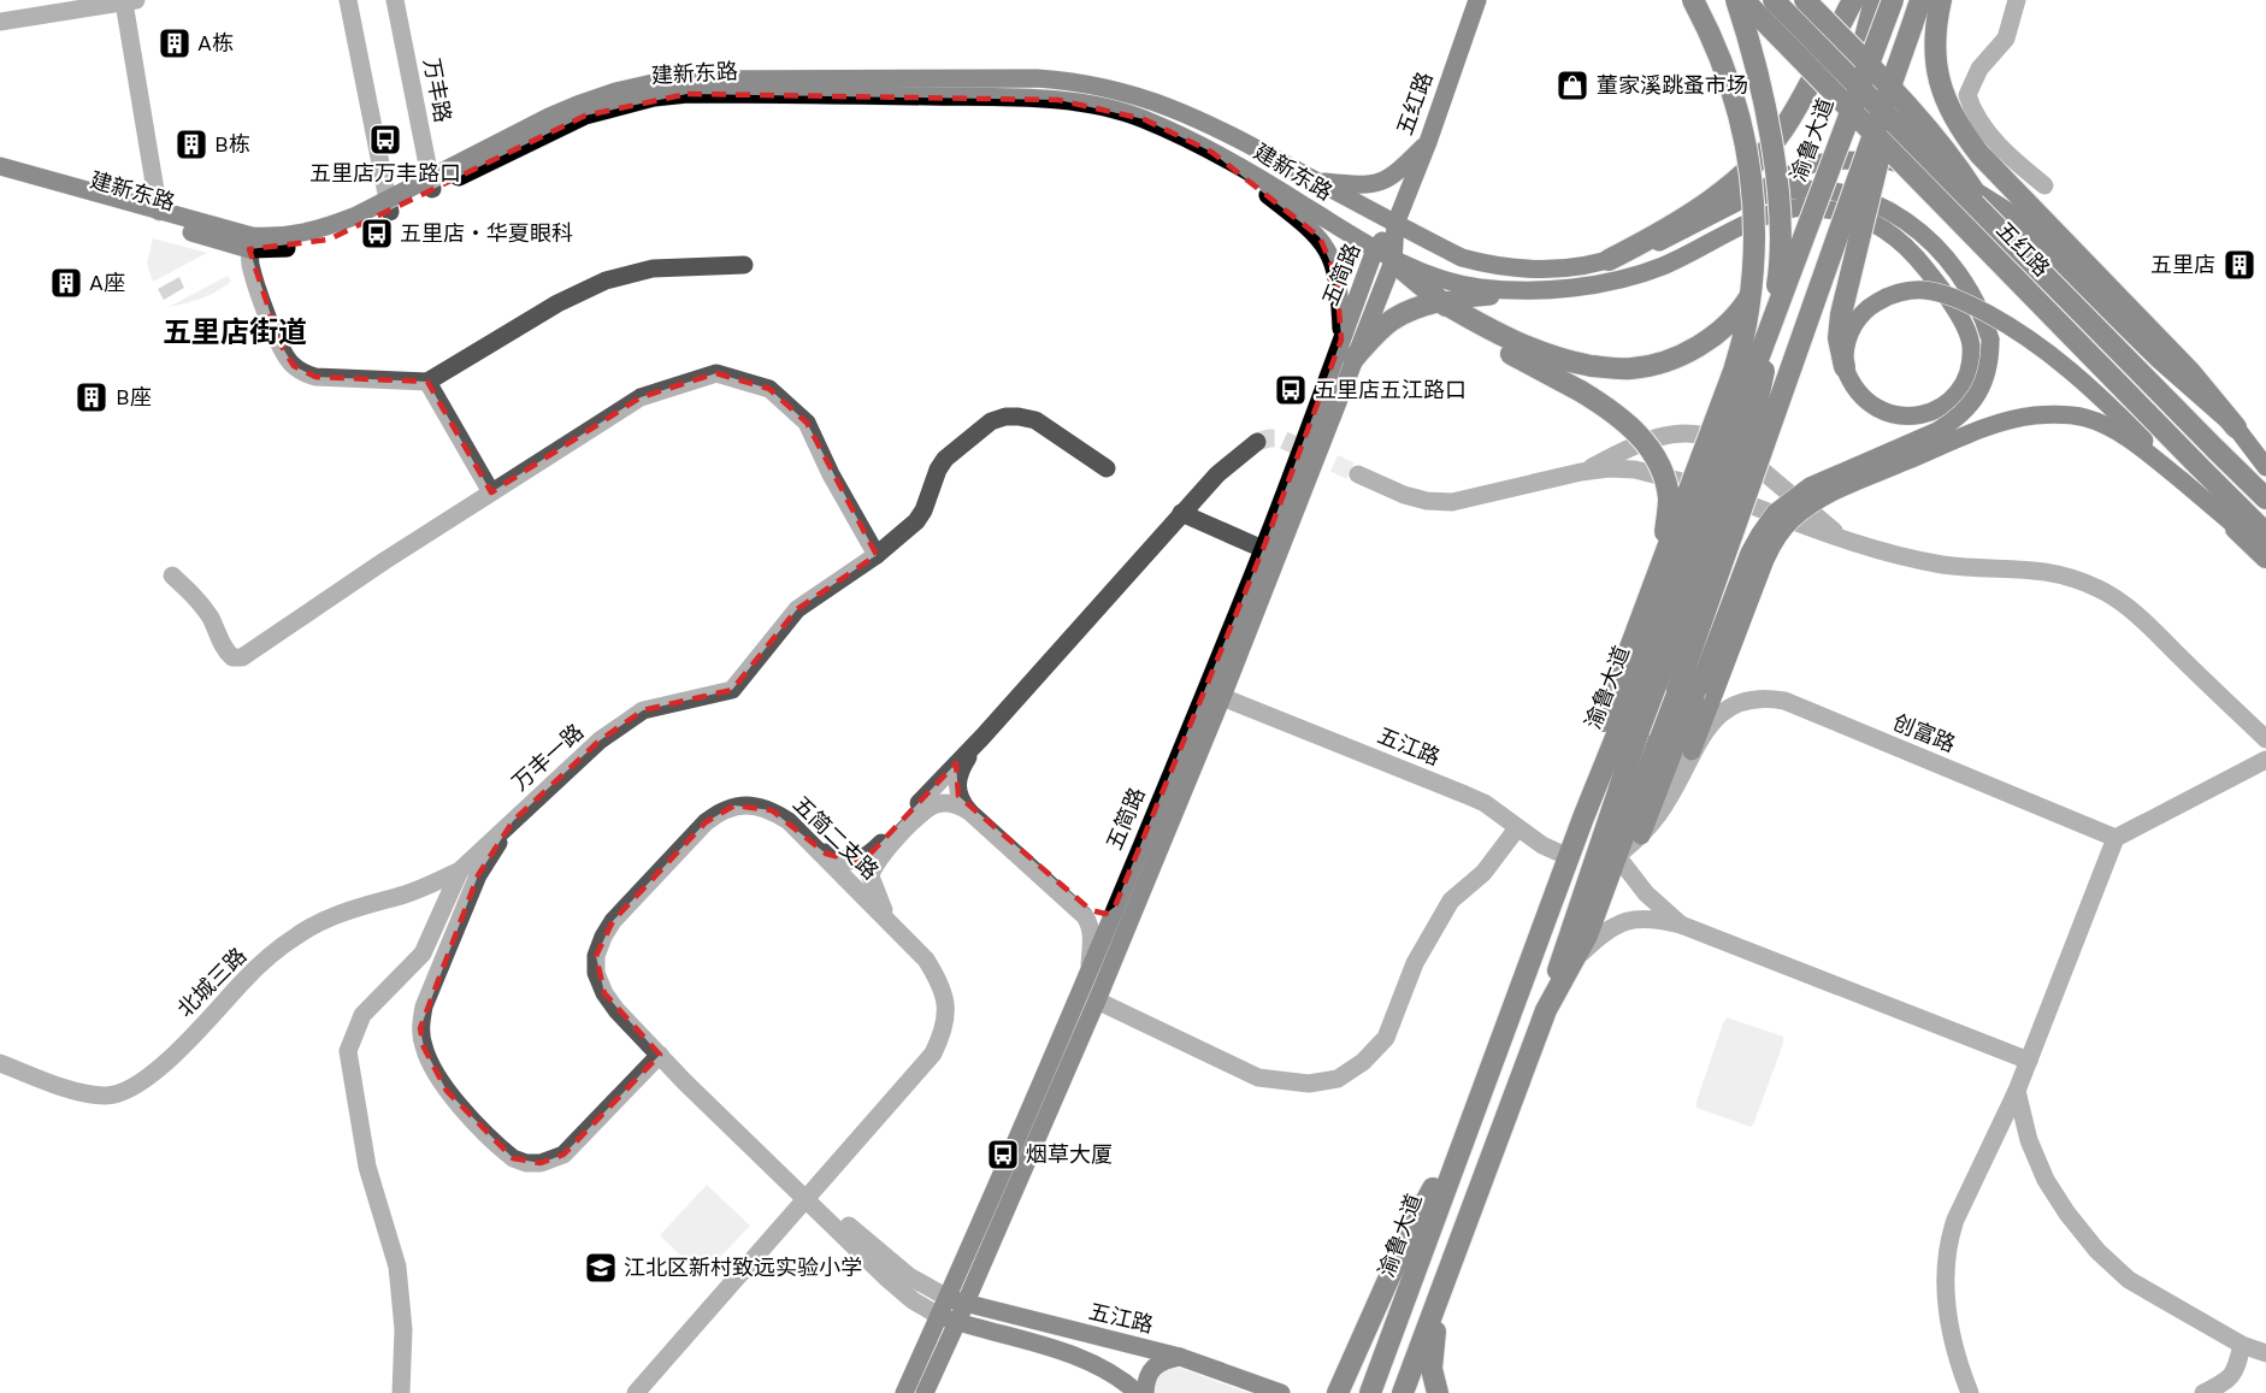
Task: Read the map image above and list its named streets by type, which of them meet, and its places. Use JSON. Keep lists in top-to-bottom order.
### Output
{
  "streets": {
    "highway": ["五红路", "渝鲁大道"],
    "main road": ["建新东路", "五简路", "五江路"],
    "street": [
      "万丰路",
      "创富路",
      "万丰一路",
      "五简二支路",
      "北城三路"
    ]
  },
  "crossings": [
    ["建新东路", "万丰路"],
    ["建新东路", "五红路"],
    ["建新东路", "五简路"],
    ["五红路", "五简路"],
    ["渝鲁大道", "五江路"],
    ["五简路", "五江路"],
    ["五简路", "五简二支路"],
    ["五江路", "五简二支路"],
    ["万丰一路", "北城三路"]
  ],
  "districts": ["五里店街道"],
  "places": {
    "building": [
      "A栋",
      "B栋",
      "五里店",
      "A座",
      "B座"
    ],
    "shop": ["董家溪跳蚤市场"],
    "bus stop": [
      "五里店万丰路口",
      "五里店‧华夏眼科",
      "五里店五江路口",
      "烟草大厦"
    ],
    "school or university": ["江北区新村致远实验小学"]
  }
}
